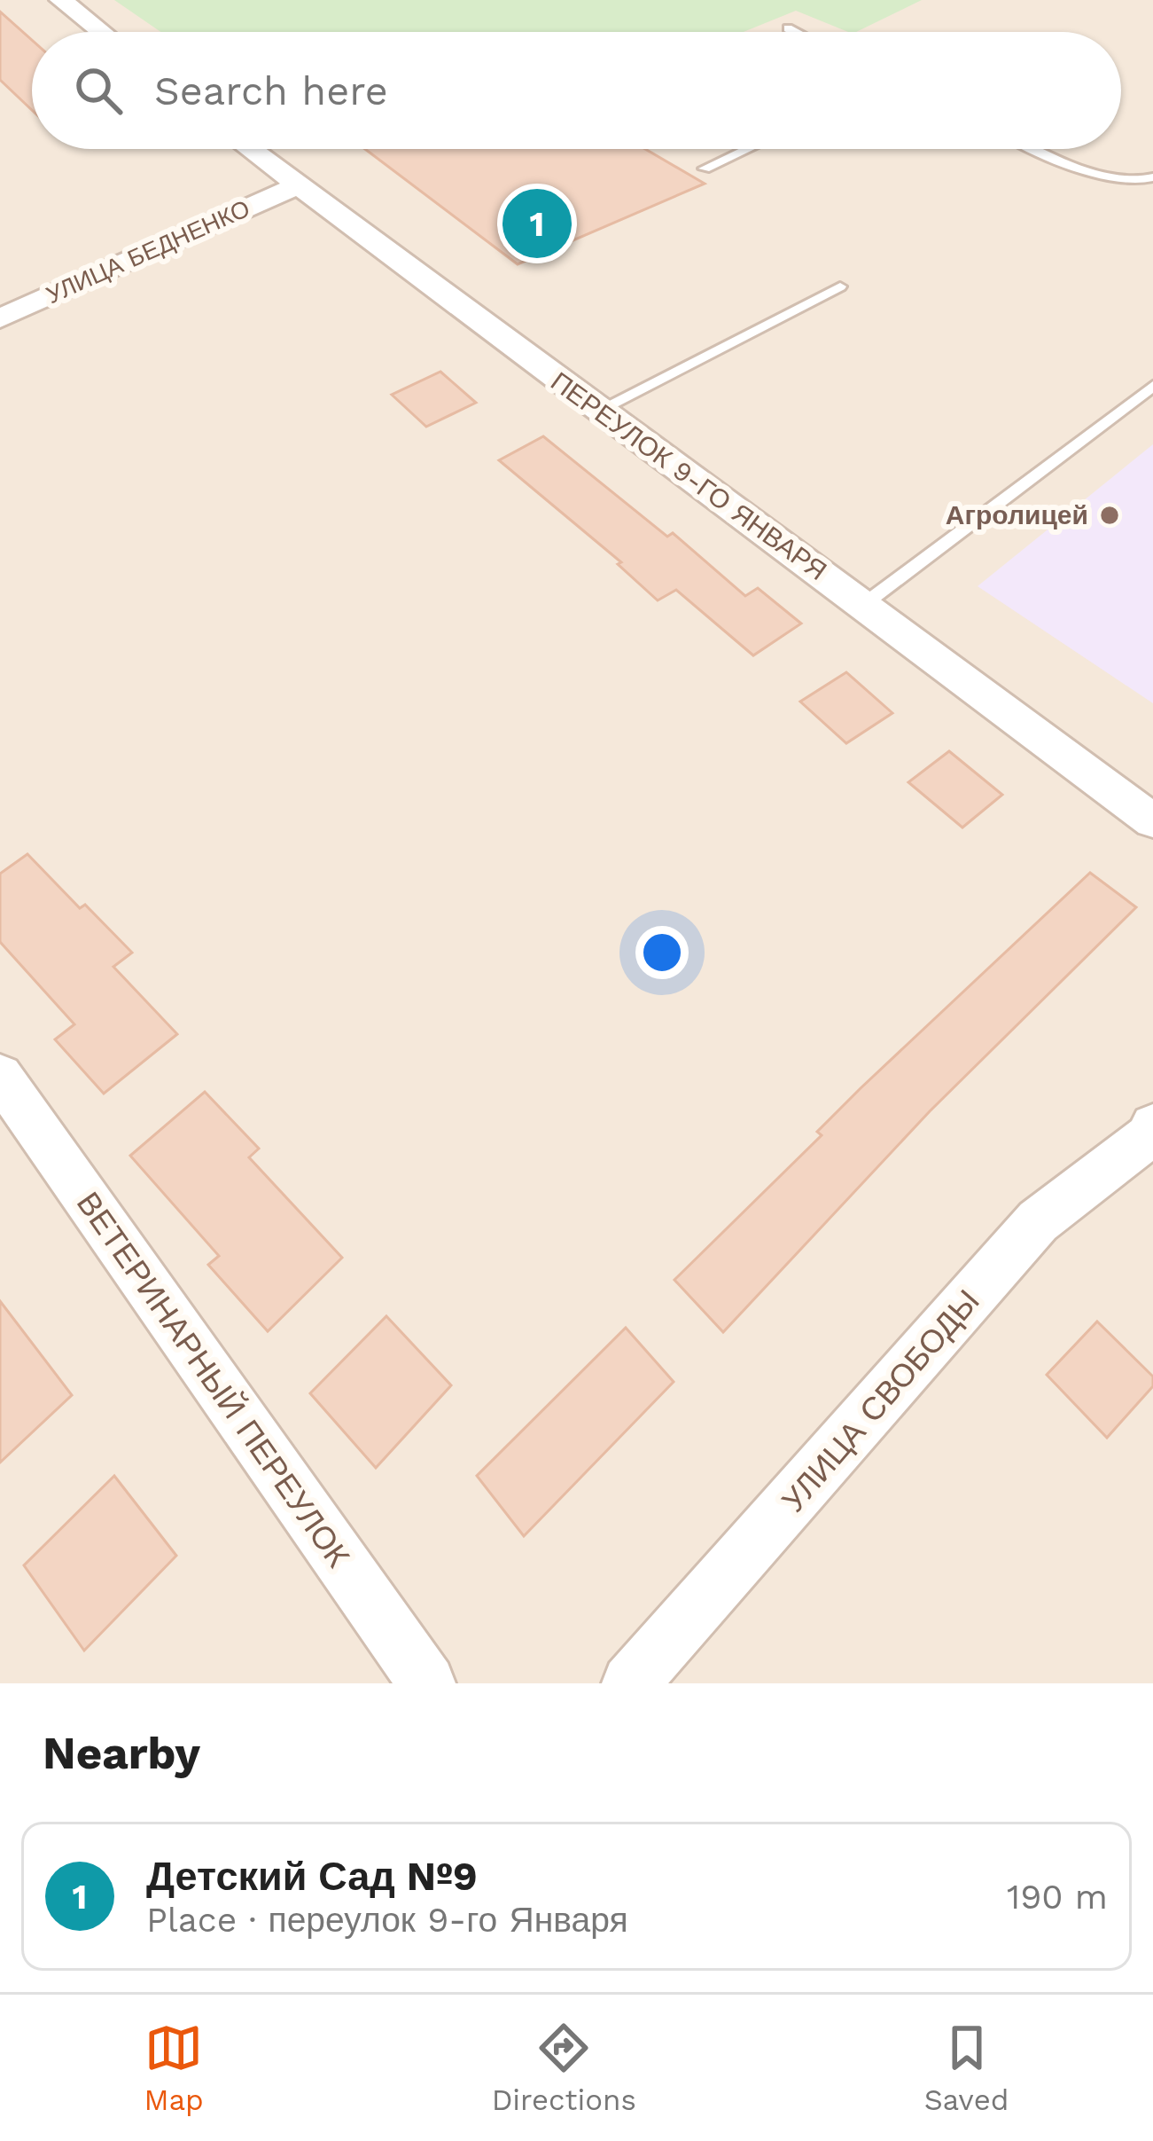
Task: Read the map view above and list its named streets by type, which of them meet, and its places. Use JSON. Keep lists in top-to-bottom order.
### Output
{
  "streets": {
    "street": [
      "УЛИЦА БЕДНЕНКО",
      "ПЕРЕУЛОК 9-ГО ЯНВАРЯ",
      "ВЕТЕРИНАРНЫЙ ПЕРЕУЛОК",
      "УЛИЦА СВОБОДЫ"
    ]
  },
  "crossings": [
    ["УЛИЦА БЕДНЕНКО", "ПЕРЕУЛОК 9-ГО ЯНВАРЯ"]
  ],
  "places": ["Агролицей"],
  "page": {
    "search": "Search here",
    "pins": "1",
    "heading": "Nearby",
    "list": [
      {
        "mark": "1",
        "name": "Детский Сад №9",
        "note": "Place · переулок 9-го Января",
        "value": "190 m"
      }
    ],
    "nav": ["Map", "Directions", "Saved"]
  }
}
